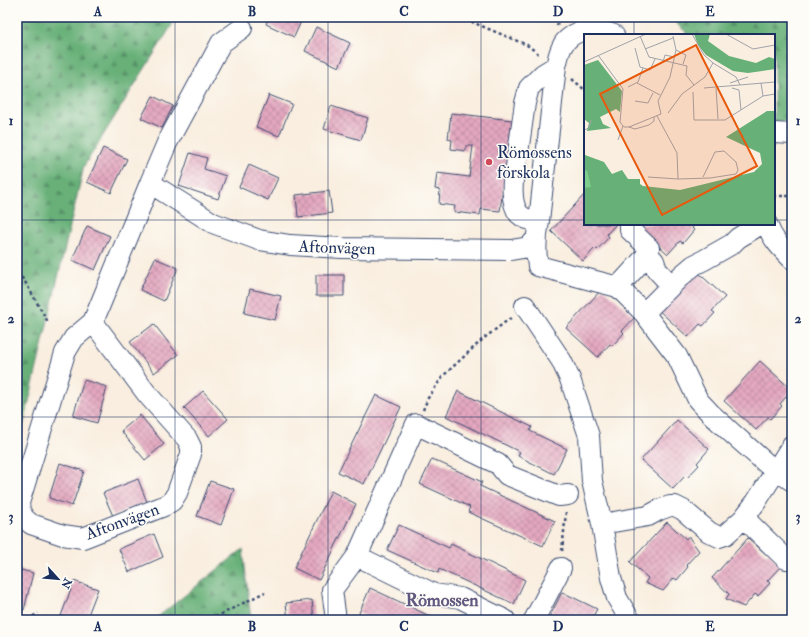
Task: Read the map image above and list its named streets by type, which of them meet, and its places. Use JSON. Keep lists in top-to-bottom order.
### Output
{
  "streets": {
    "street": ["Aftonvägen"]
  },
  "districts": ["Römossen"],
  "places": ["Römossens förskola"],
  "north": "bottom right",
  "grid": {
    "columns": [
      "A",
      "B",
      "C",
      "D",
      "E"
    ],
    "rows": ["1", "2", "3"]
  }
}
